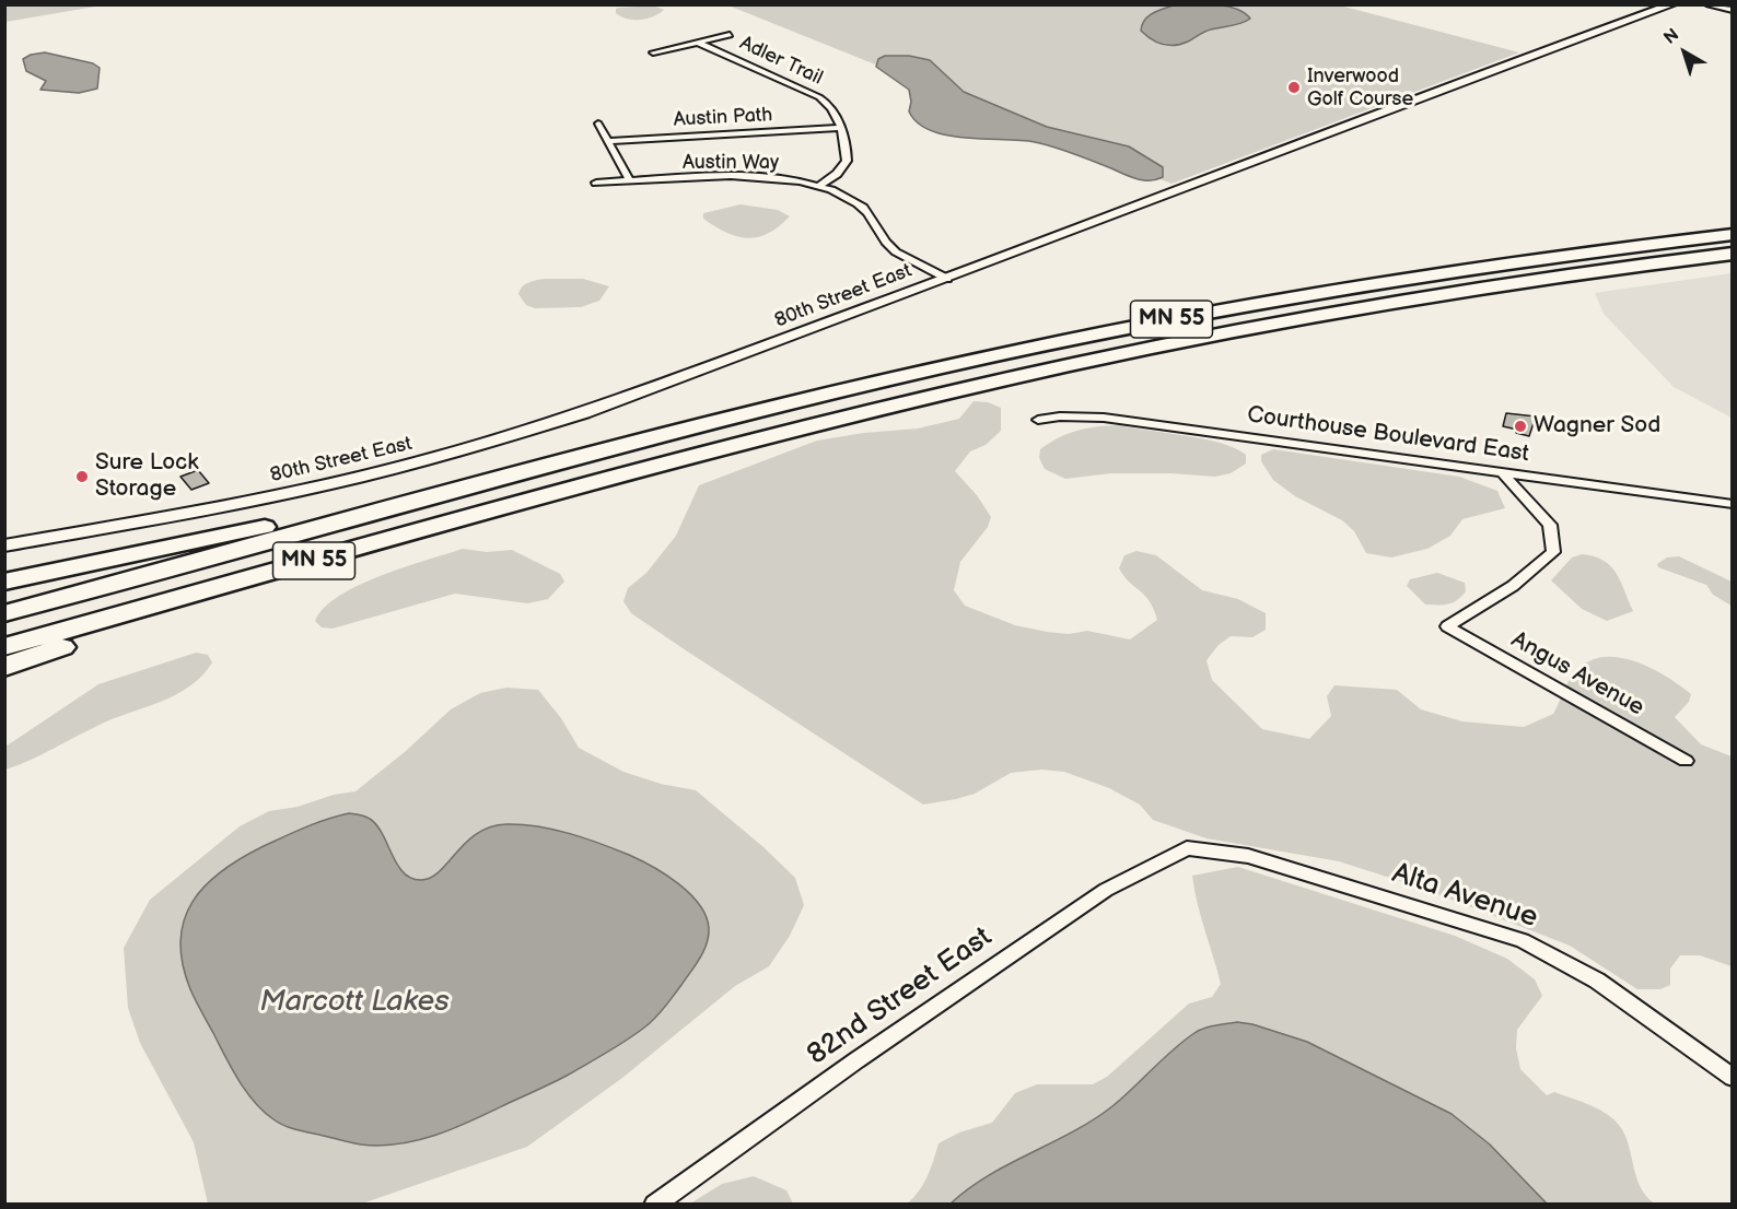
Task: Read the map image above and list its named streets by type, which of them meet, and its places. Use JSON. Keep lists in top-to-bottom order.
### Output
{
  "streets": {
    "highway": ["MN 55"],
    "street": [
      "Adler Trail",
      "Austin Path",
      "Austin Way",
      "80th Street East",
      "Courthouse Boulevard East",
      "Angus Avenue",
      "Alta Avenue",
      "82nd Street East"
    ]
  },
  "crossings": [
    ["Adler Trail", "Austin Path"],
    ["Adler Trail", "Austin Way"],
    ["Austin Way", "80th Street East"],
    ["Courthouse Boulevard East", "Angus Avenue"],
    ["Alta Avenue", "82nd Street East"]
  ],
  "water": ["Marcott Lakes"],
  "places": ["Inverwood Golf Course", "Wagner Sod", "Sure Lock Storage"],
  "north": "top left"
}
